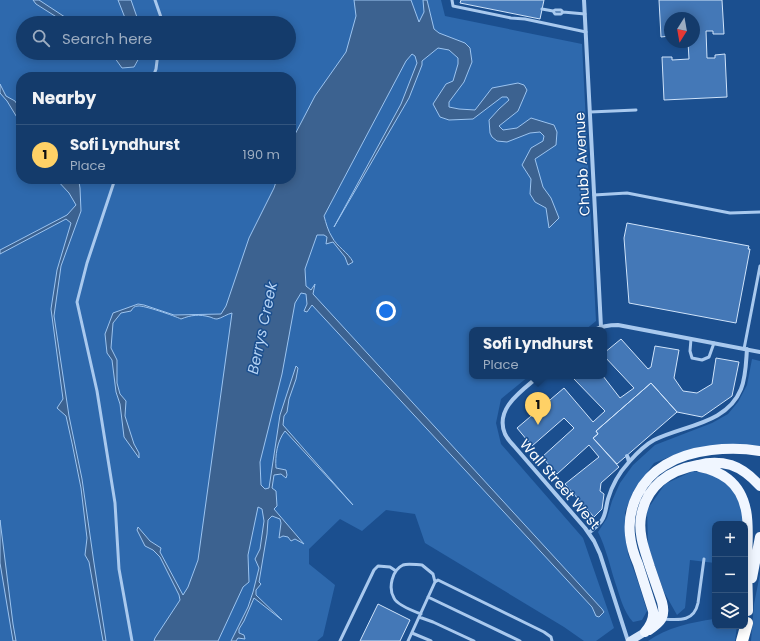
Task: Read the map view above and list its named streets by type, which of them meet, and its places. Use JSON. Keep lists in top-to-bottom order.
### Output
{
  "streets": {
    "street": ["Chubb Avenue", "Wall Street West"]
  },
  "water": ["Berrys Creek"],
  "north": "bottom",
  "page": {
    "search": "Search here",
    "heading": "Nearby",
    "list": [
      {
        "mark": "1",
        "name": "Sofi Lyndhurst",
        "note": "Place",
        "value": "190 m"
      }
    ],
    "popup": ["Sofi Lyndhurst", "Place"],
    "pins": "1",
    "map_buttons": ["+", "−"]
  }
}
